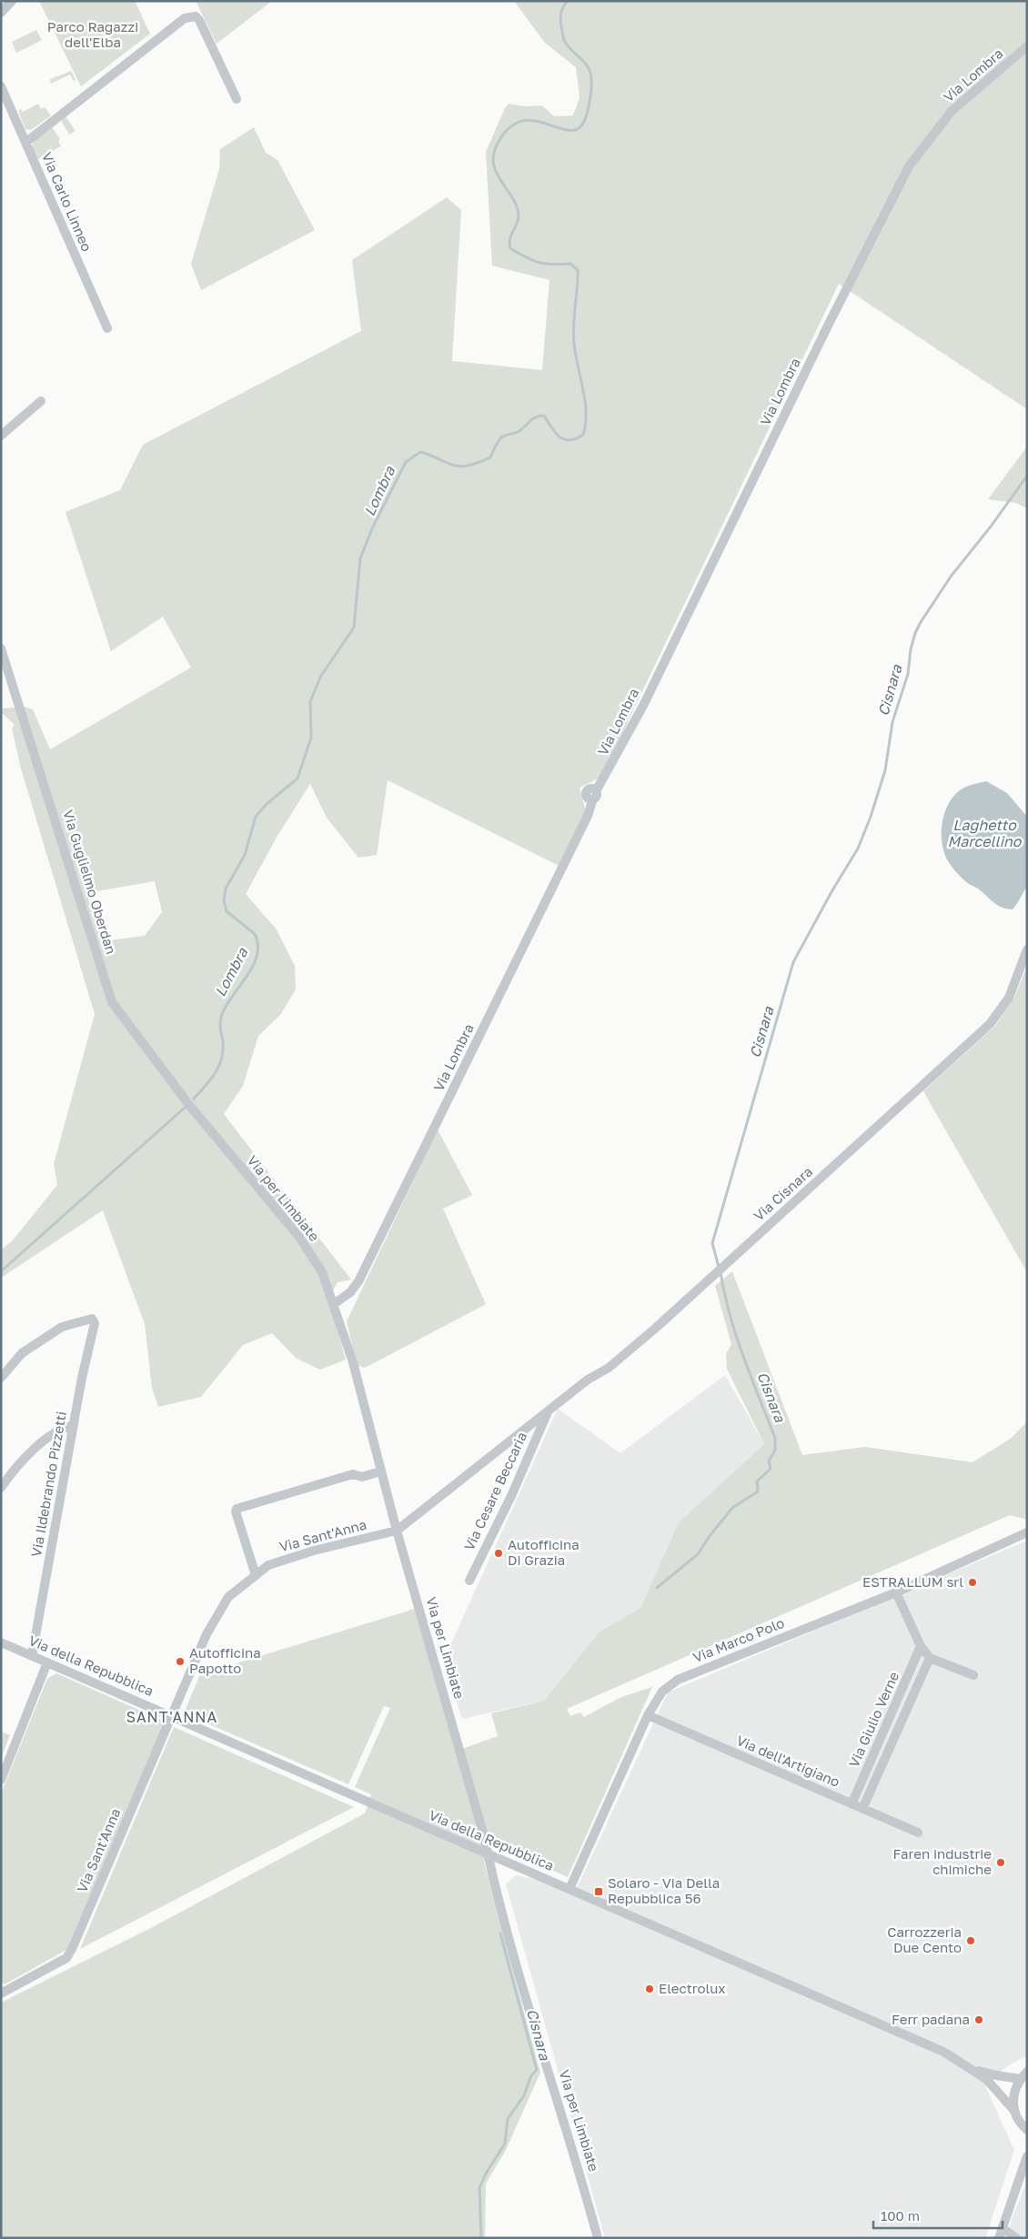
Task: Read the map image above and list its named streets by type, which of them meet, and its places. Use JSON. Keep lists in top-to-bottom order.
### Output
{
  "streets": {
    "street": [
      "Via Lombra",
      "Via Carlo Linneo",
      "Via Guglielmo Oberdan",
      "Via Cisnara",
      "Via per Limbiate",
      "Via Ildebrando Pizzetti",
      "Via Cesare Beccaria",
      "Via Sant'Anna",
      "Via Marco Polo",
      "Via della Repubblica",
      "Via Giulio Verne",
      "Via dell'Artigiano"
    ]
  },
  "crossings": [
    ["Via Lombra", "Via per Limbiate"],
    ["Via Guglielmo Oberdan", "Via per Limbiate"],
    ["Via Cisnara", "Via Cesare Beccaria"],
    ["Via Cisnara", "Via Sant'Anna"],
    ["Via per Limbiate", "Via Sant'Anna"],
    ["Via per Limbiate", "Via della Repubblica"],
    ["Via Ildebrando Pizzetti", "Via della Repubblica"],
    ["Via Sant'Anna", "Via della Repubblica"],
    ["Via Marco Polo", "Via della Repubblica"],
    ["Via Marco Polo", "Via dell'Artigiano"],
    ["Via Giulio Verne", "Via dell'Artigiano"]
  ],
  "districts": ["SANT'ANNA"],
  "water": ["Lombra", "Cisnara", "Laghetto Marcellino"],
  "parks": ["Parco Ragazzi dell'Elba"],
  "places": {
    "other": [
      "Autofficina Di Grazia",
      "ESTRALLUM srl",
      "Autofficina Papotto",
      "Faren industrie chimiche",
      "Carrozzeria Due Cento",
      "Electrolux",
      "Ferr padana"
    ],
    "transit": ["Solaro - Via Della Repubblica 56"]
  },
  "scale_bar": "100 m"
}
